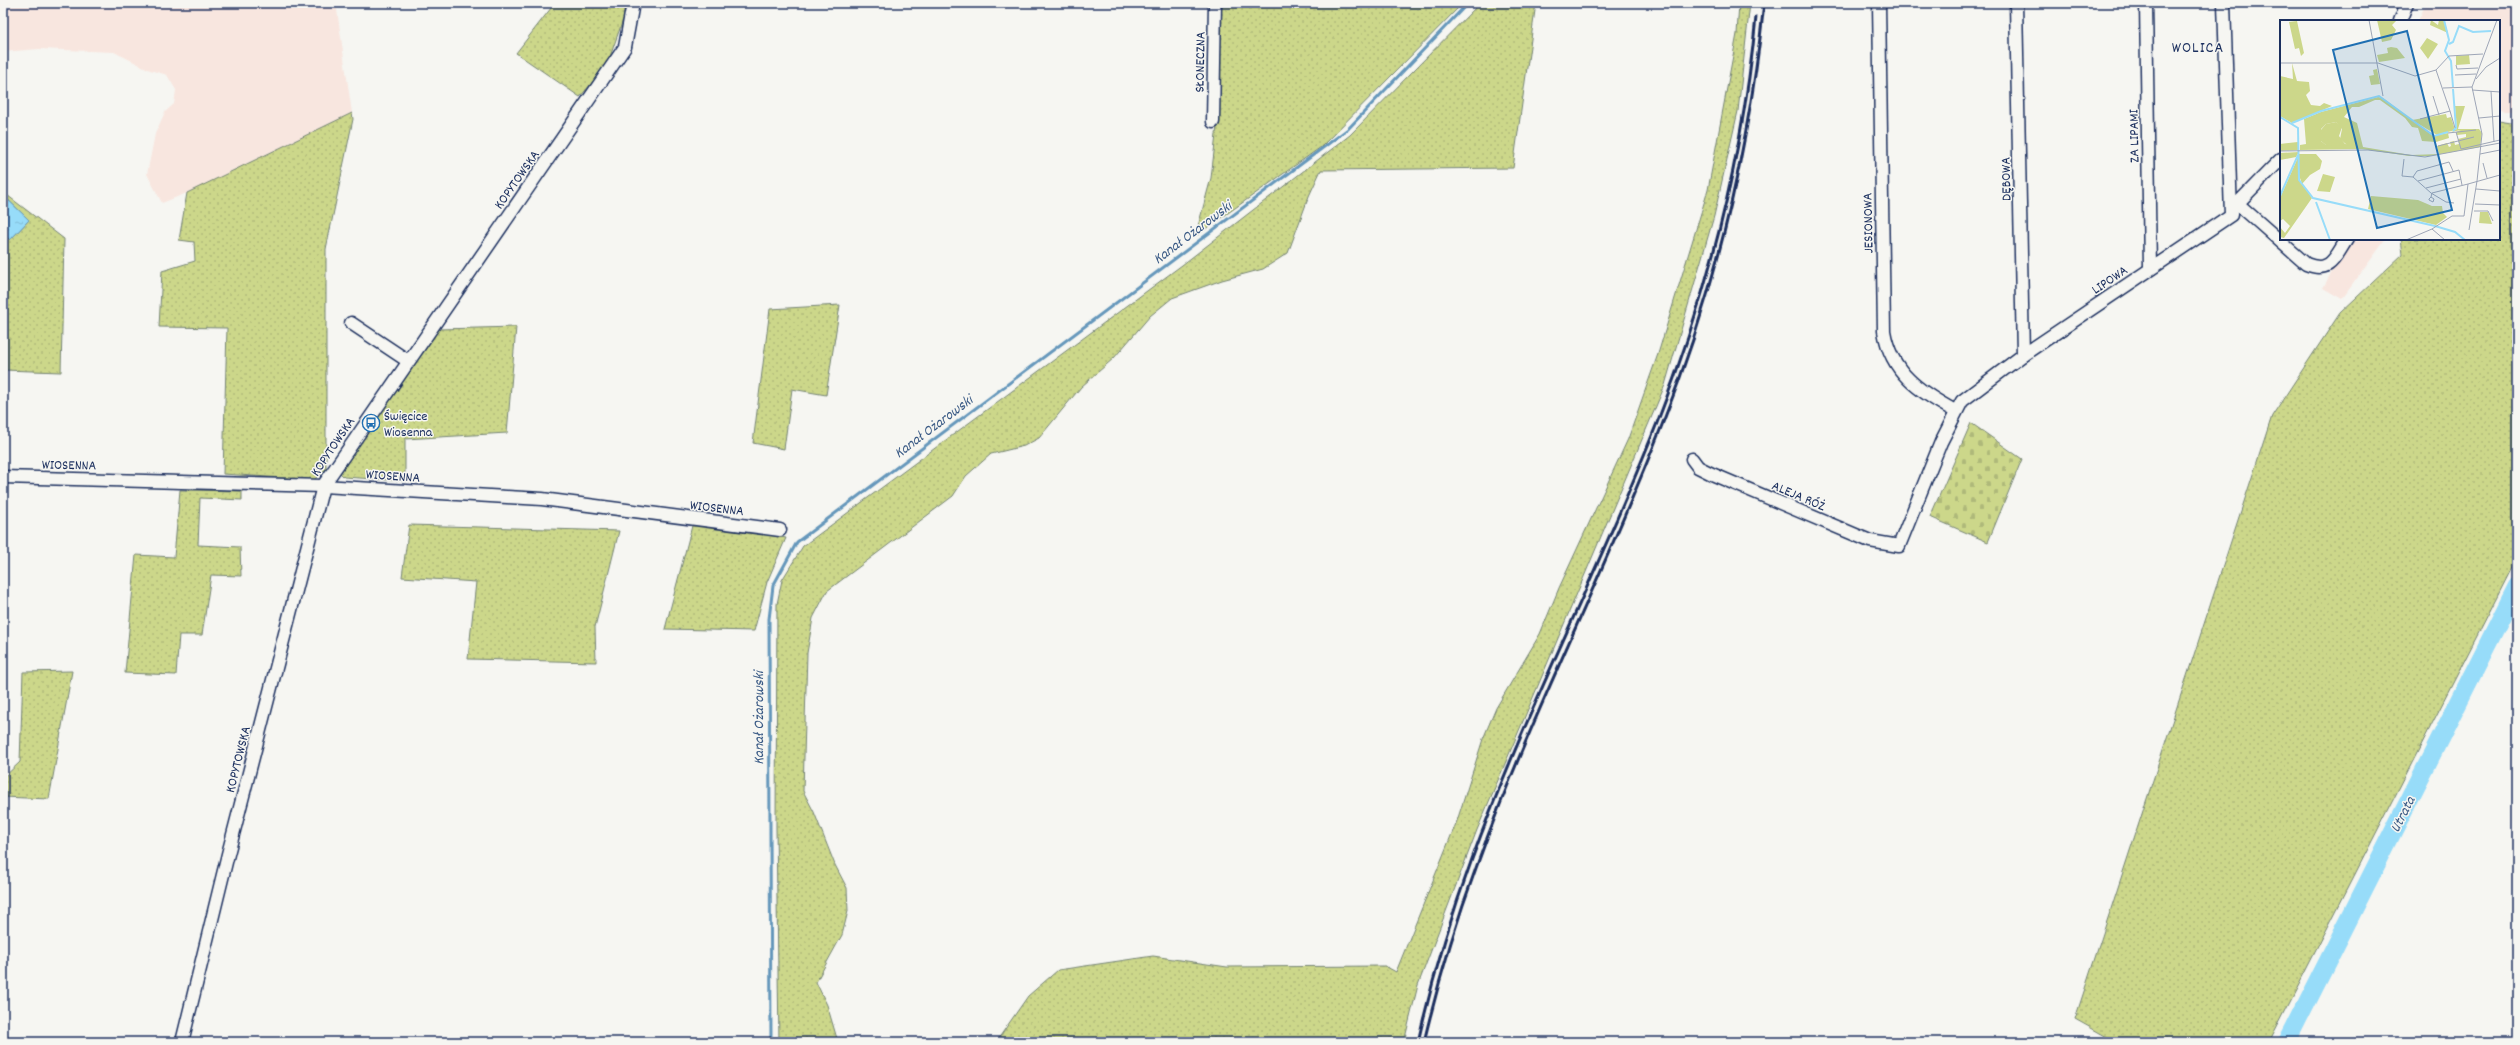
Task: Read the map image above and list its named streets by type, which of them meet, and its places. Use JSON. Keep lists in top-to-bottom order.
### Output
{
  "streets": {
    "street": [
      "SŁONECZNA",
      "ZA LIPAMI",
      "KOPYTOWSKA",
      "DĘBOWA",
      "JESIONOWA",
      "LIPOWA",
      "WIOSENNA",
      "ALEJA RÓŻ"
    ]
  },
  "crossings": [
    ["ZA LIPAMI", "LIPOWA"],
    ["KOPYTOWSKA", "WIOSENNA"],
    ["DĘBOWA", "LIPOWA"],
    ["JESIONOWA", "LIPOWA"],
    ["LIPOWA", "ALEJA RÓŻ"]
  ],
  "districts": ["WOLICA"],
  "water": ["Kanał Ożarowski", "Utrata"],
  "places": {
    "bus stop": ["Święcice Wiosenna"]
  }
}
